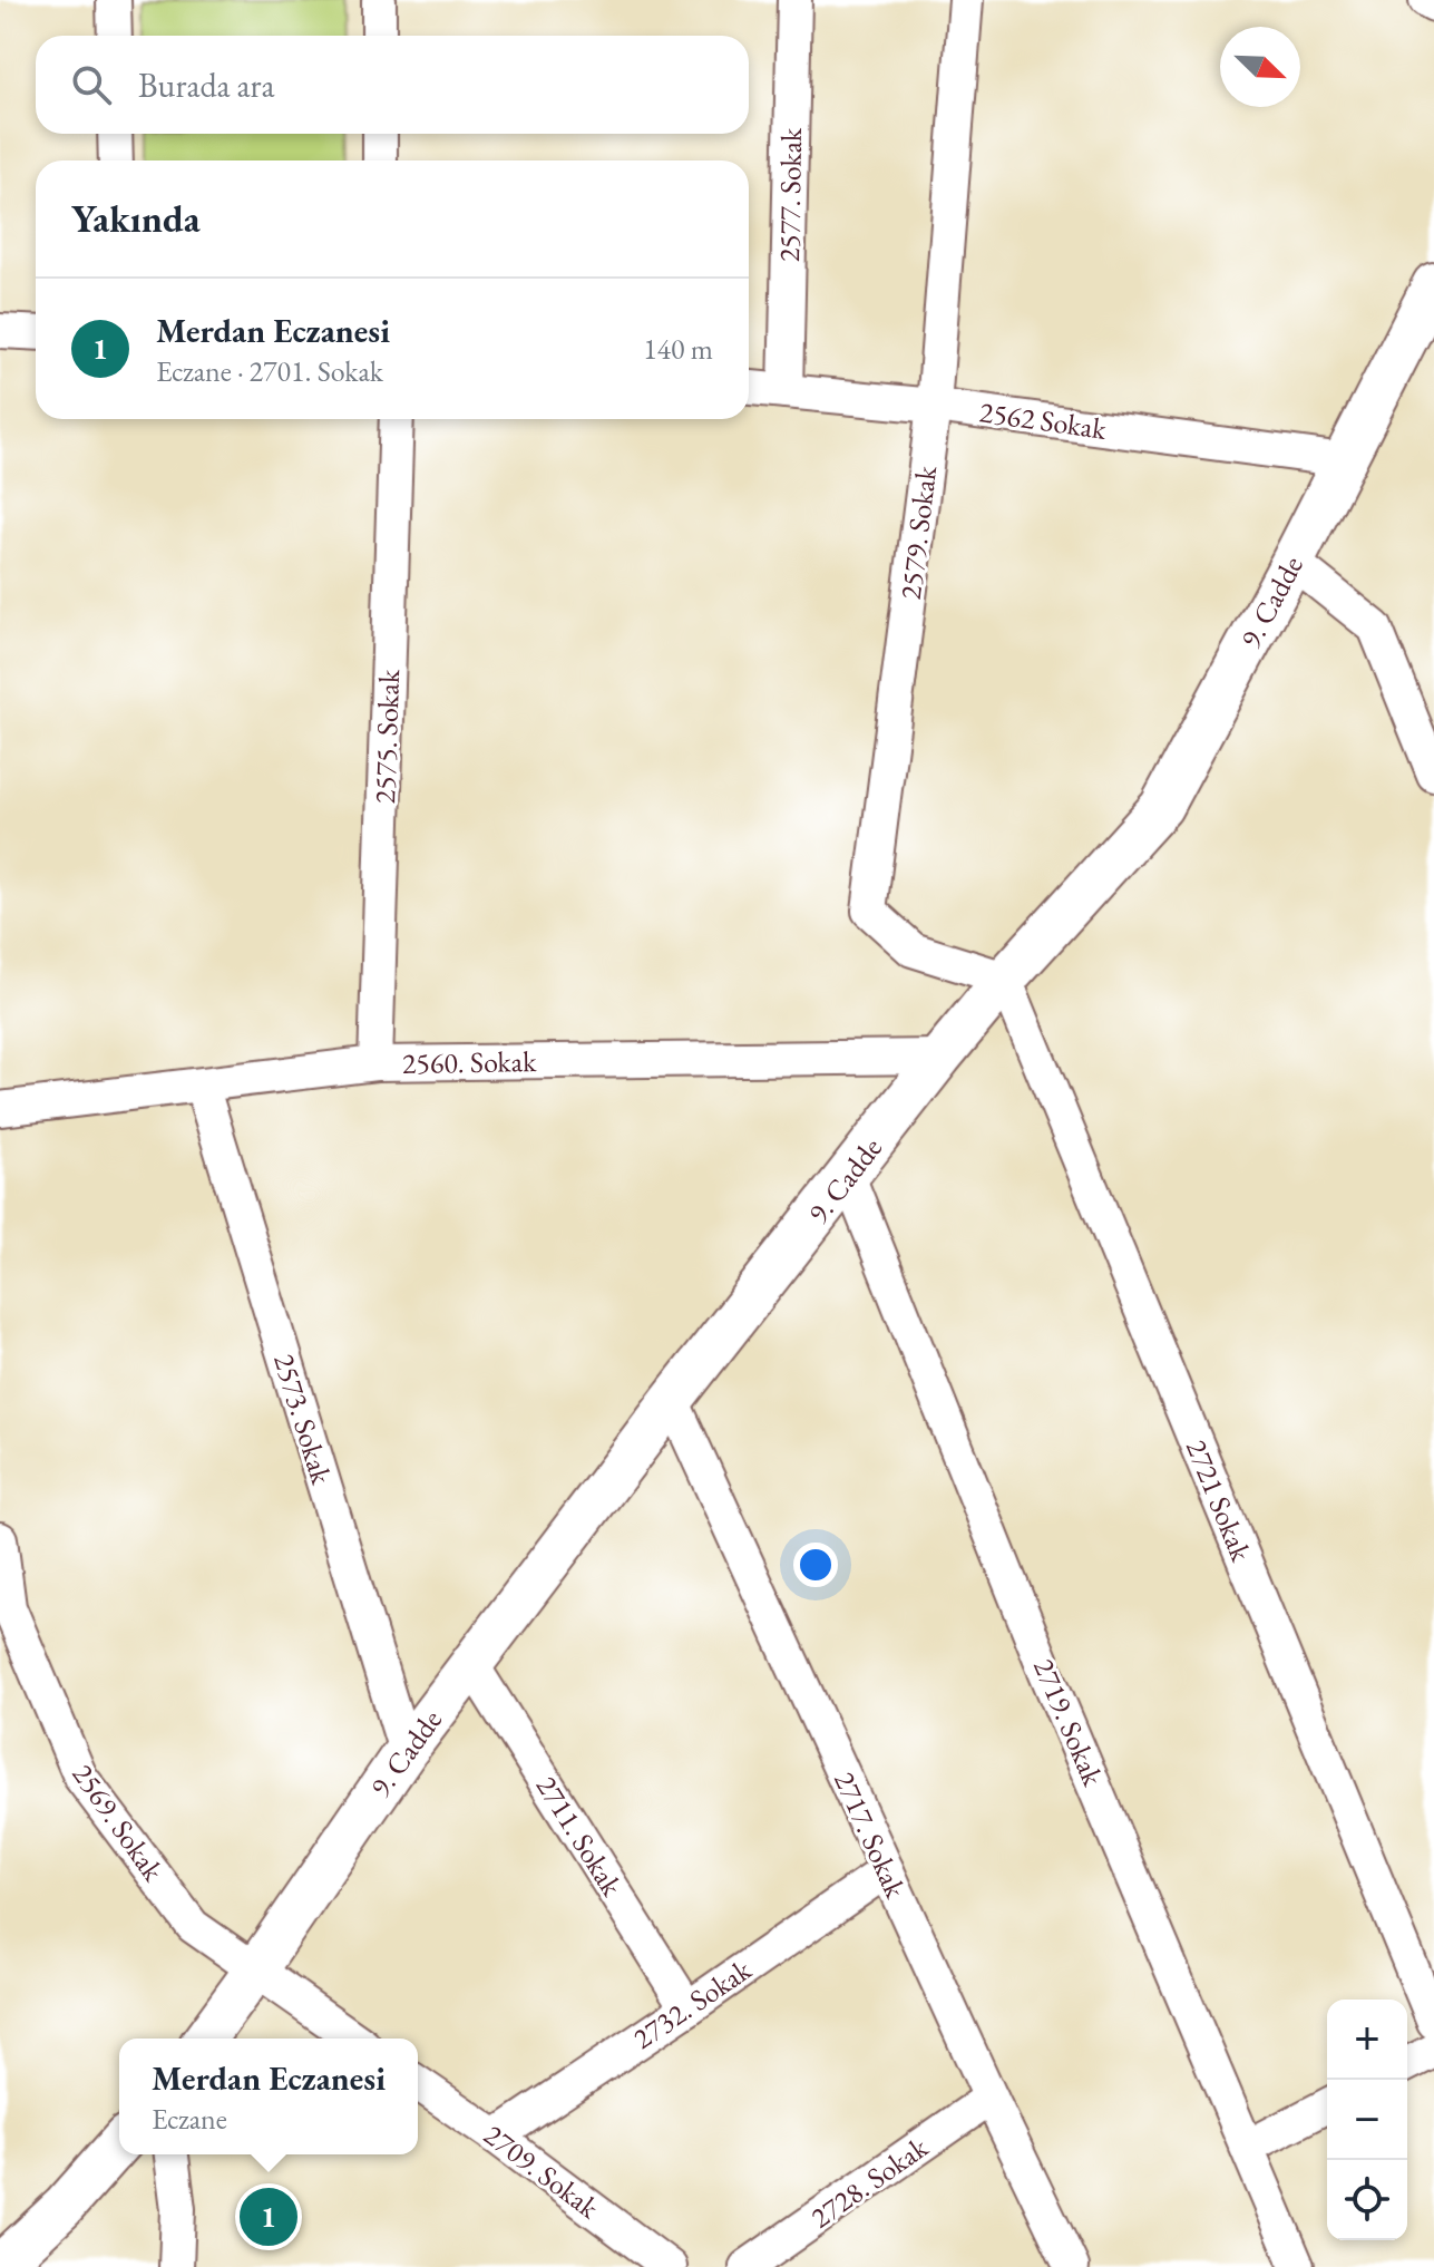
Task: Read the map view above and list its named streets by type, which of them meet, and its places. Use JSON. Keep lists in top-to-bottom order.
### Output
{
  "streets": {
    "street": [
      "2577. Sokak",
      "2562 Sokak",
      "2579. Sokak",
      "9. Cadde",
      "2575. Sokak",
      "2560. Sokak",
      "2573. Sokak",
      "2721 Sokak",
      "2719. Sokak",
      "2569. Sokak",
      "2717. Sokak",
      "2711. Sokak",
      "2732. Sokak",
      "2709. Sokak",
      "2728. Sokak"
    ]
  },
  "crossings": [
    ["2577. Sokak", "2562 Sokak"],
    ["2562 Sokak", "2579. Sokak"],
    ["2562 Sokak", "9. Cadde"],
    ["2579. Sokak", "9. Cadde"],
    ["2579. Sokak", "2721 Sokak"],
    ["9. Cadde", "2560. Sokak"],
    ["9. Cadde", "2573. Sokak"],
    ["9. Cadde", "2721 Sokak"],
    ["9. Cadde", "2719. Sokak"],
    ["9. Cadde", "2569. Sokak"],
    ["9. Cadde", "2717. Sokak"],
    ["9. Cadde", "2711. Sokak"],
    ["2575. Sokak", "2560. Sokak"],
    ["2560. Sokak", "2573. Sokak"],
    ["2717. Sokak", "2732. Sokak"],
    ["2717. Sokak", "2728. Sokak"],
    ["2711. Sokak", "2732. Sokak"],
    ["2732. Sokak", "2709. Sokak"]
  ],
  "north": "bottom right",
  "page": {
    "search": "Burada ara",
    "heading": "Yakında",
    "list": [
      {
        "mark": "1",
        "name": "Merdan Eczanesi",
        "note": "Eczane · 2701. Sokak",
        "value": "140 m"
      }
    ],
    "map_buttons": ["+", "−"],
    "popup": ["Merdan Eczanesi", "Eczane"],
    "pins": "1"
  }
}
